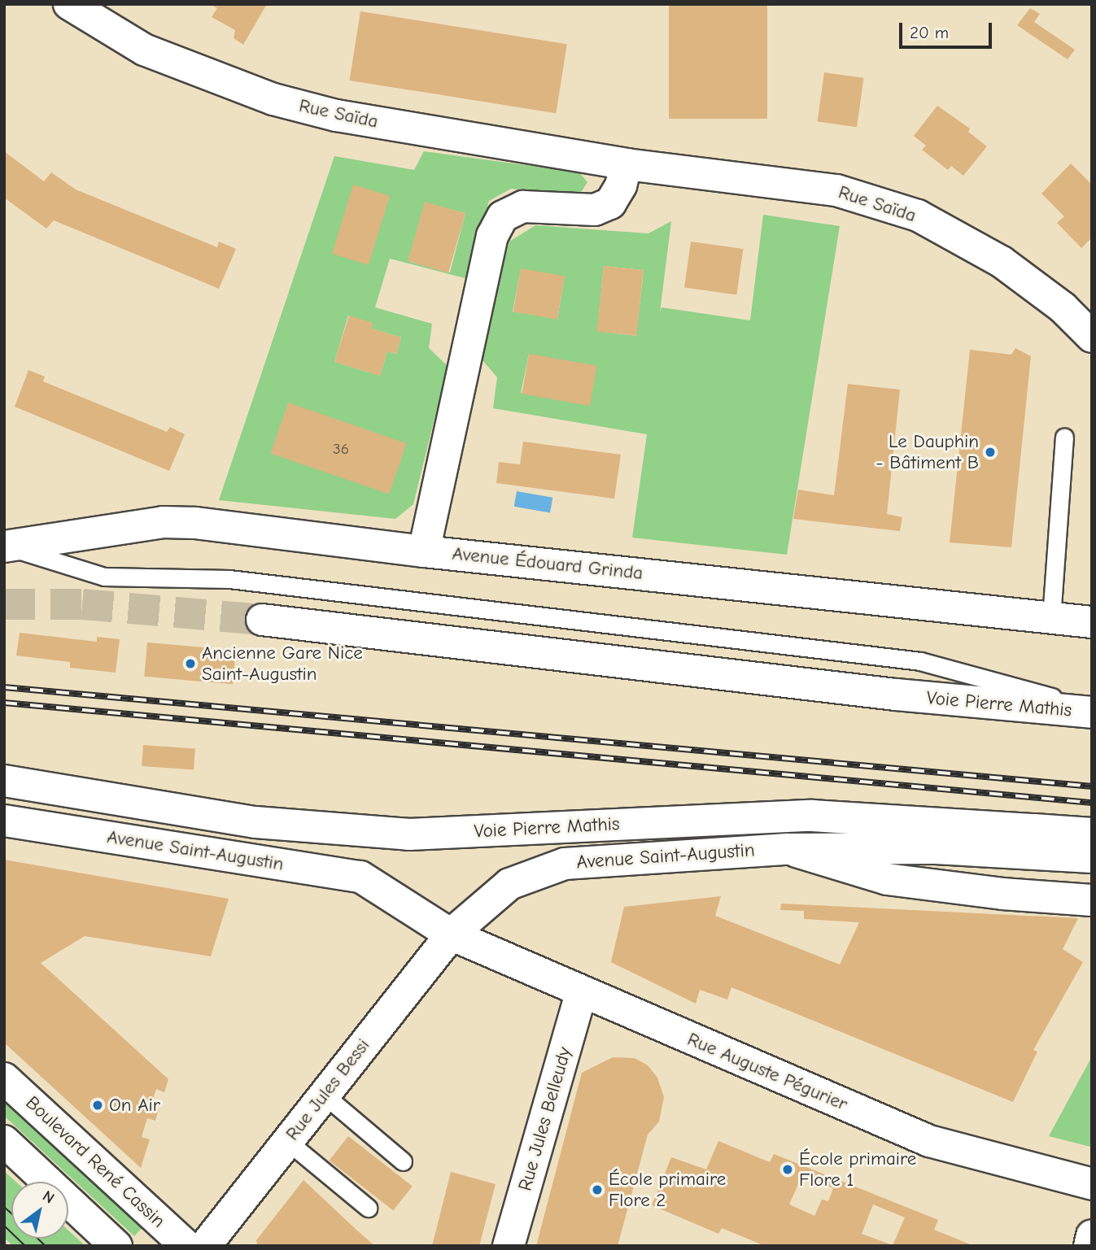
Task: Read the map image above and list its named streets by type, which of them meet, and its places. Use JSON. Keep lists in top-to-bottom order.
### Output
{
  "streets": {
    "main road": [
      "Rue Saïda",
      "Avenue Édouard Grinda",
      "Voie Pierre Mathis",
      "Avenue Saint-Augustin",
      "Rue Auguste Pégurier",
      "Rue Jules Bessi",
      "Rue Jules Belleudy",
      "Boulevard René Cassin"
    ]
  },
  "crossings": [
    ["Avenue Saint-Augustin", "Rue Auguste Pégurier"],
    ["Avenue Saint-Augustin", "Rue Jules Bessi"],
    ["Rue Auguste Pégurier", "Rue Jules Bessi"],
    ["Rue Auguste Pégurier", "Rue Jules Belleudy"]
  ],
  "places": [
    "Le Dauphin - Bâtiment B",
    "Ancienne Gare Nice Saint-Augustin",
    "On Air",
    "École primaire Flore 1",
    "École primaire Flore 2"
  ],
  "house_numbers": ["36"],
  "scale_bar": "20 m",
  "north": "top right"
}
